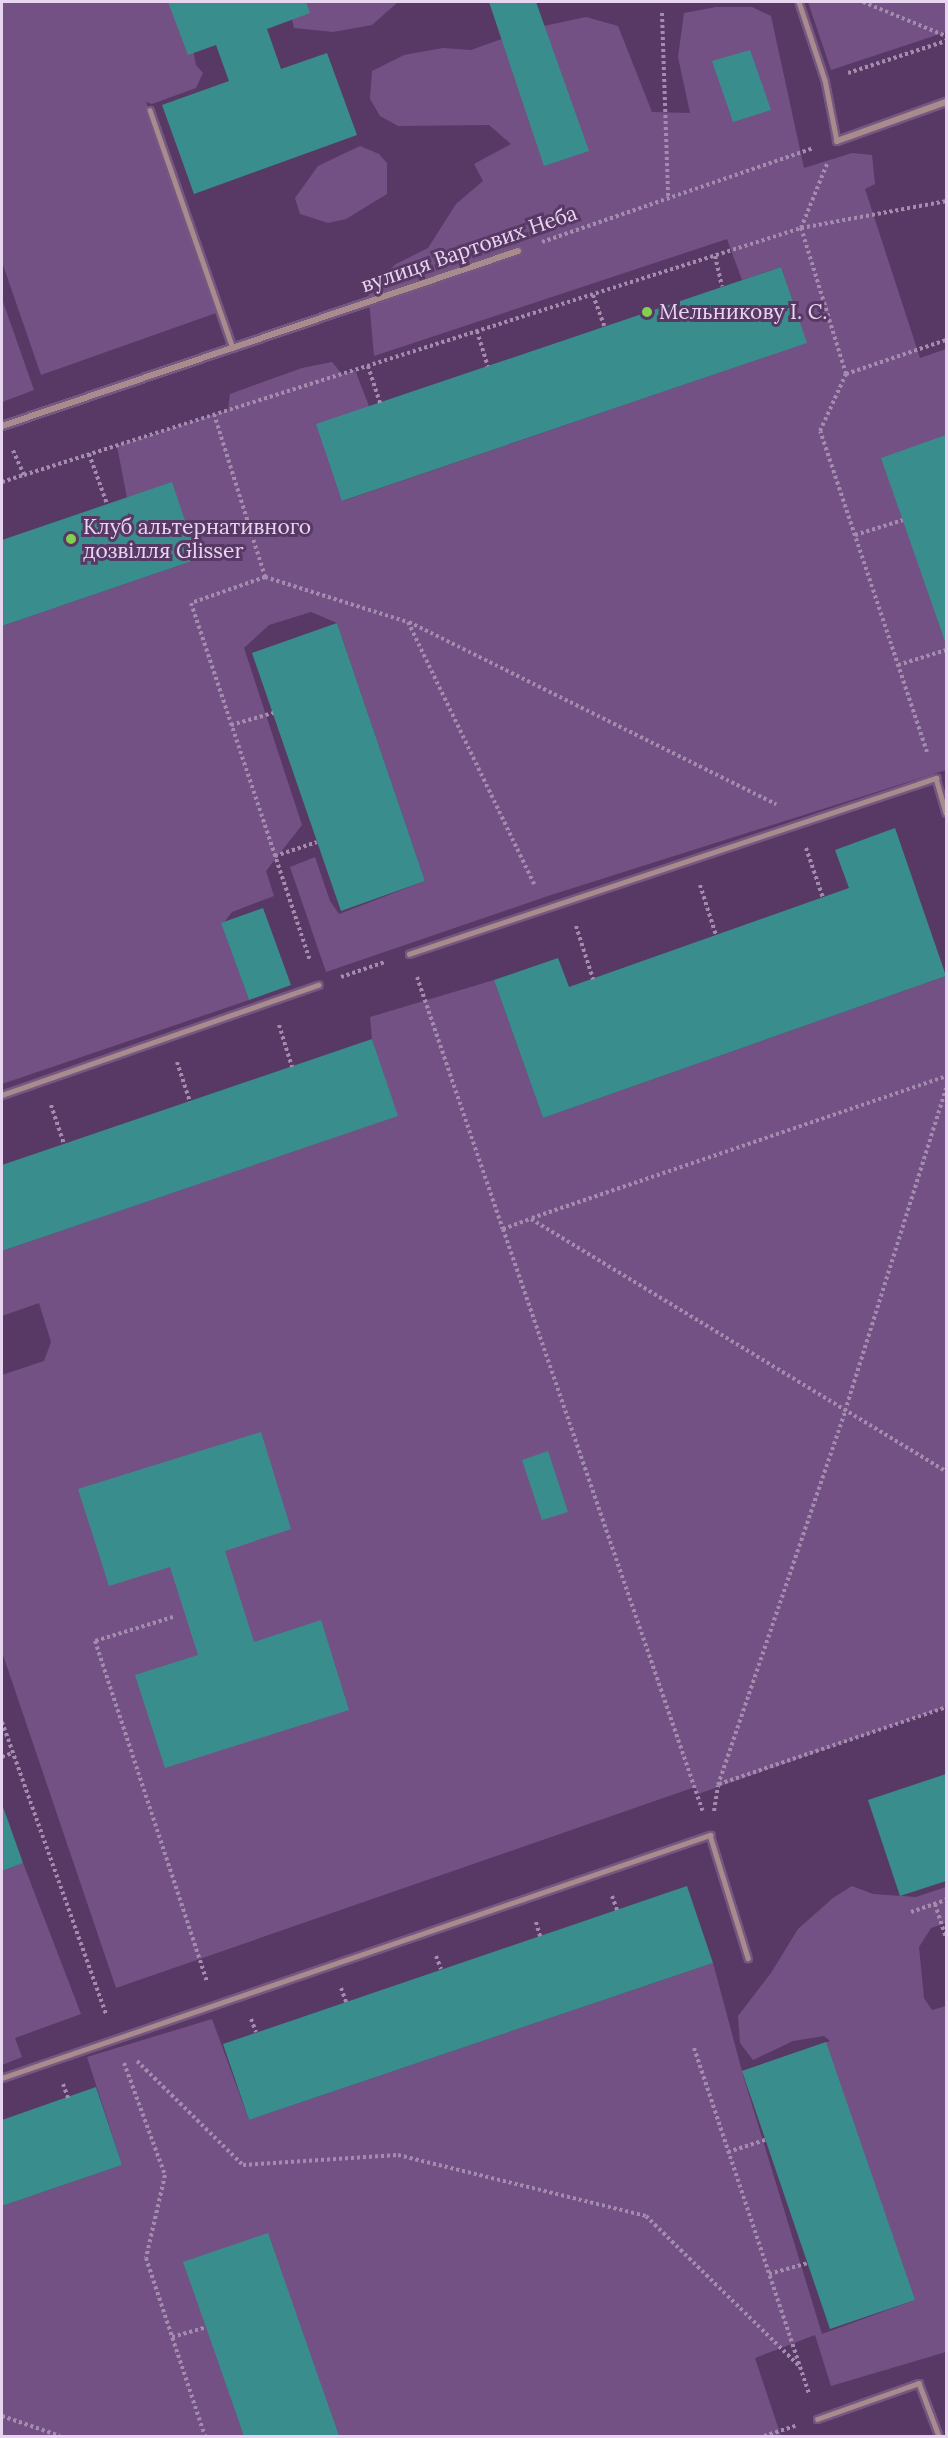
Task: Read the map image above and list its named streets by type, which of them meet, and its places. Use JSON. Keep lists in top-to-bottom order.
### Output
{
  "streets": {
    "street": ["вулиця Вартових Неба"]
  },
  "places": ["Мельникову І. С.", "Клуб альтернативного дозвілля Glisser"]
}
